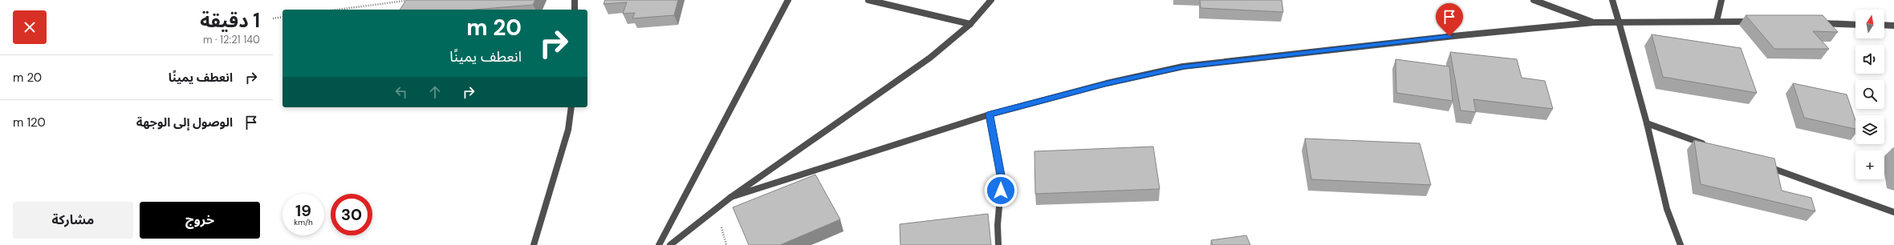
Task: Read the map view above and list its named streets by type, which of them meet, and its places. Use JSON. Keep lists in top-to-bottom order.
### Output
{
  "north": "top",
  "page": {
    "heading": ["1 دقيقة", "140 m · 12:21"],
    "map_buttons": "+",
    "turn": ["20 m", "انعطف يمينًا"],
    "list": [
      {
        "name": "انعطف يمينًا",
        "value": "20 m"
      },
      {
        "name": "الوصول إلى الوجهة",
        "value": "120 m"
      }
    ],
    "speed": "19 km/h",
    "limit": "30",
    "buttons": ["خروج", "مشاركة"]
  }
}
